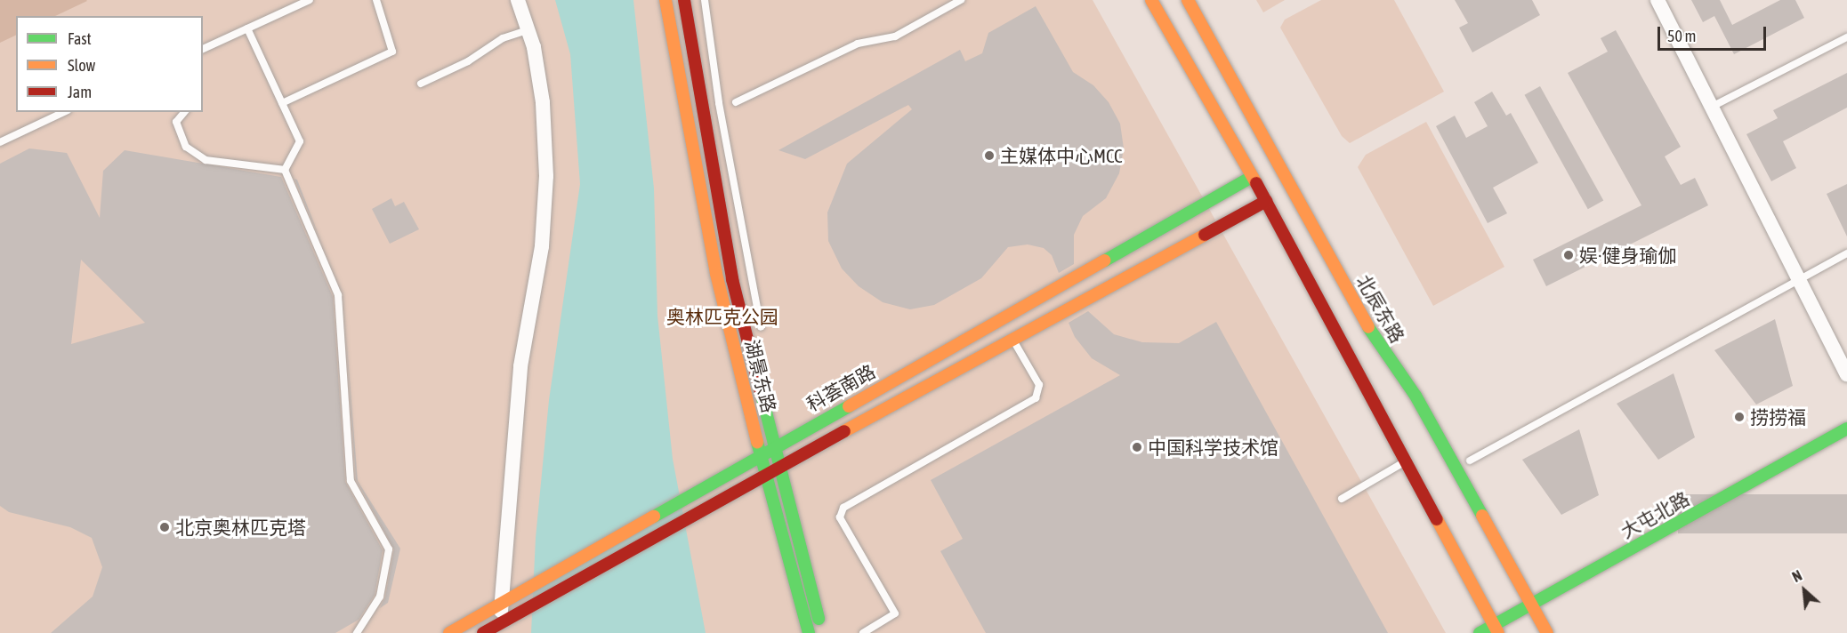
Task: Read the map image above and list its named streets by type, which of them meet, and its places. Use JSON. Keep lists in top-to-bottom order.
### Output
{
  "streets": {
    "street": [
      "北辰东路",
      "湖景东路",
      "科荟南路",
      "大屯北路"
    ]
  },
  "crossings": [
    ["北辰东路", "大屯北路"],
    ["湖景东路", "科荟南路"]
  ],
  "parks": ["奥林匹克公园"],
  "places": [
    "主媒体中心MCC",
    "娱·健身瑜伽",
    "捞捞福",
    "中国科学技术馆",
    "北京奥林匹克塔"
  ],
  "legend": ["Fast", "Slow", "Jam"],
  "scale_bar": "50 m",
  "north": "top left"
}
